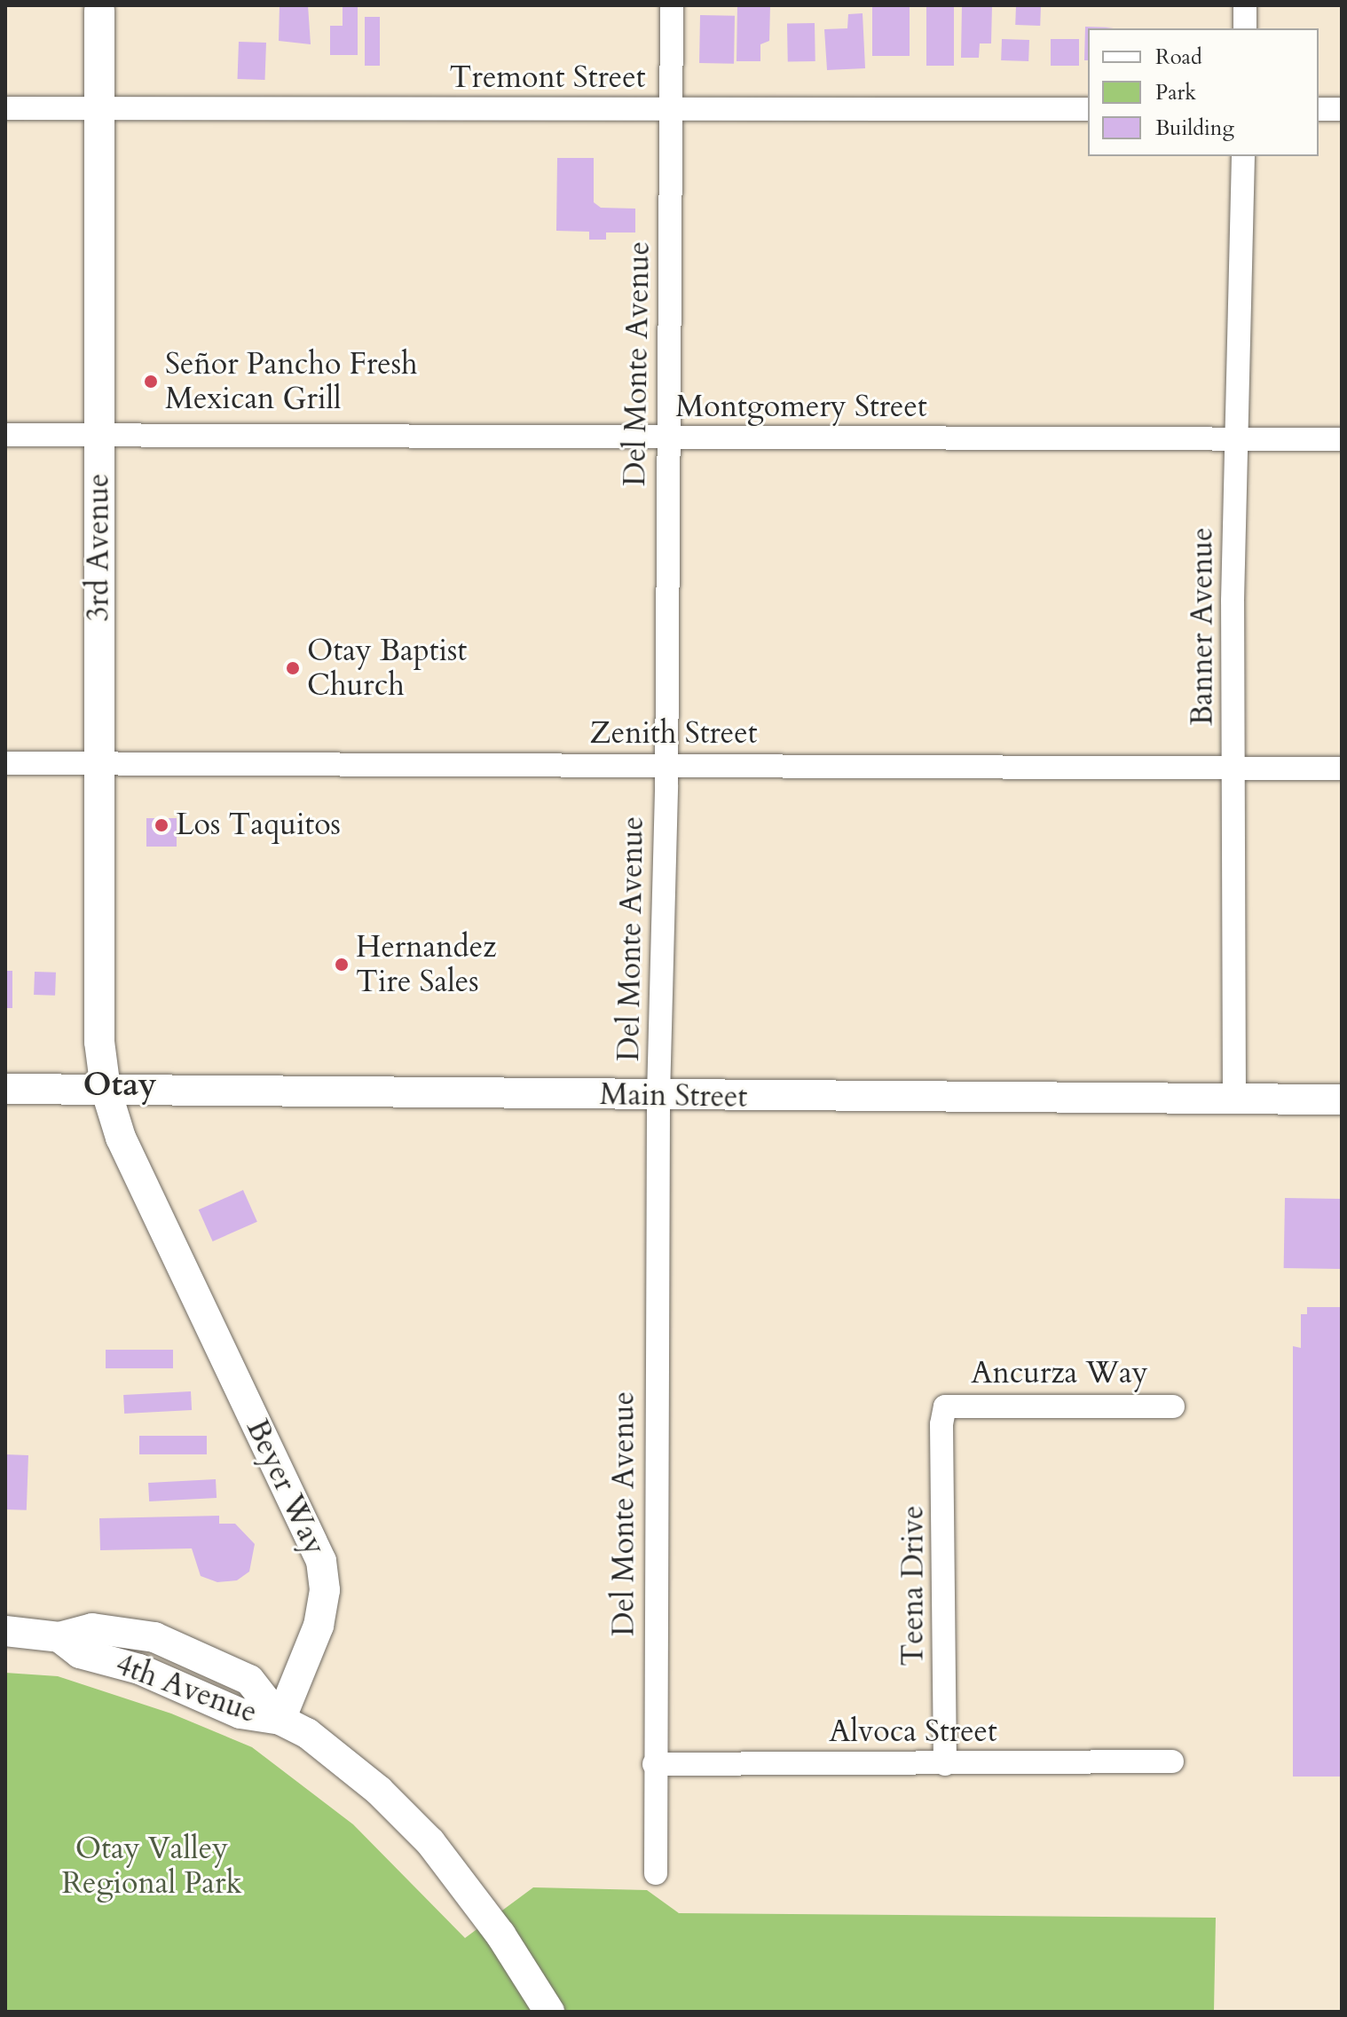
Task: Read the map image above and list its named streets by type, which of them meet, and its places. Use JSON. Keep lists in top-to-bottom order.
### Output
{
  "streets": {
    "main road": [
      "3rd Avenue",
      "Main Street",
      "Beyer Way",
      "4th Avenue"
    ],
    "street": [
      "Tremont Street",
      "Del Monte Avenue",
      "Montgomery Street",
      "Banner Avenue",
      "Zenith Street",
      "Ancurza Way",
      "Teena Drive",
      "Alvoca Street"
    ]
  },
  "crossings": [
    ["Tremont Street", "Del Monte Avenue"],
    ["Tremont Street", "3rd Avenue"],
    ["Del Monte Avenue", "Montgomery Street"],
    ["Del Monte Avenue", "Zenith Street"],
    ["Del Monte Avenue", "Main Street"],
    ["Del Monte Avenue", "Alvoca Street"],
    ["Montgomery Street", "3rd Avenue"],
    ["Montgomery Street", "Banner Avenue"],
    ["3rd Avenue", "Zenith Street"],
    ["3rd Avenue", "Main Street"],
    ["3rd Avenue", "Beyer Way"],
    ["Banner Avenue", "Zenith Street"],
    ["Banner Avenue", "Main Street"],
    ["Main Street", "Beyer Way"],
    ["Ancurza Way", "Teena Drive"],
    ["Beyer Way", "4th Avenue"],
    ["Teena Drive", "Alvoca Street"]
  ],
  "districts": ["Otay"],
  "parks": ["Otay Valley Regional Park"],
  "places": [
    "Señor Pancho Fresh Mexican Grill",
    "Otay Baptist Church",
    "Los Taquitos",
    "Hernandez Tire Sales"
  ],
  "legend": ["Road", "Park", "Building"]
}
